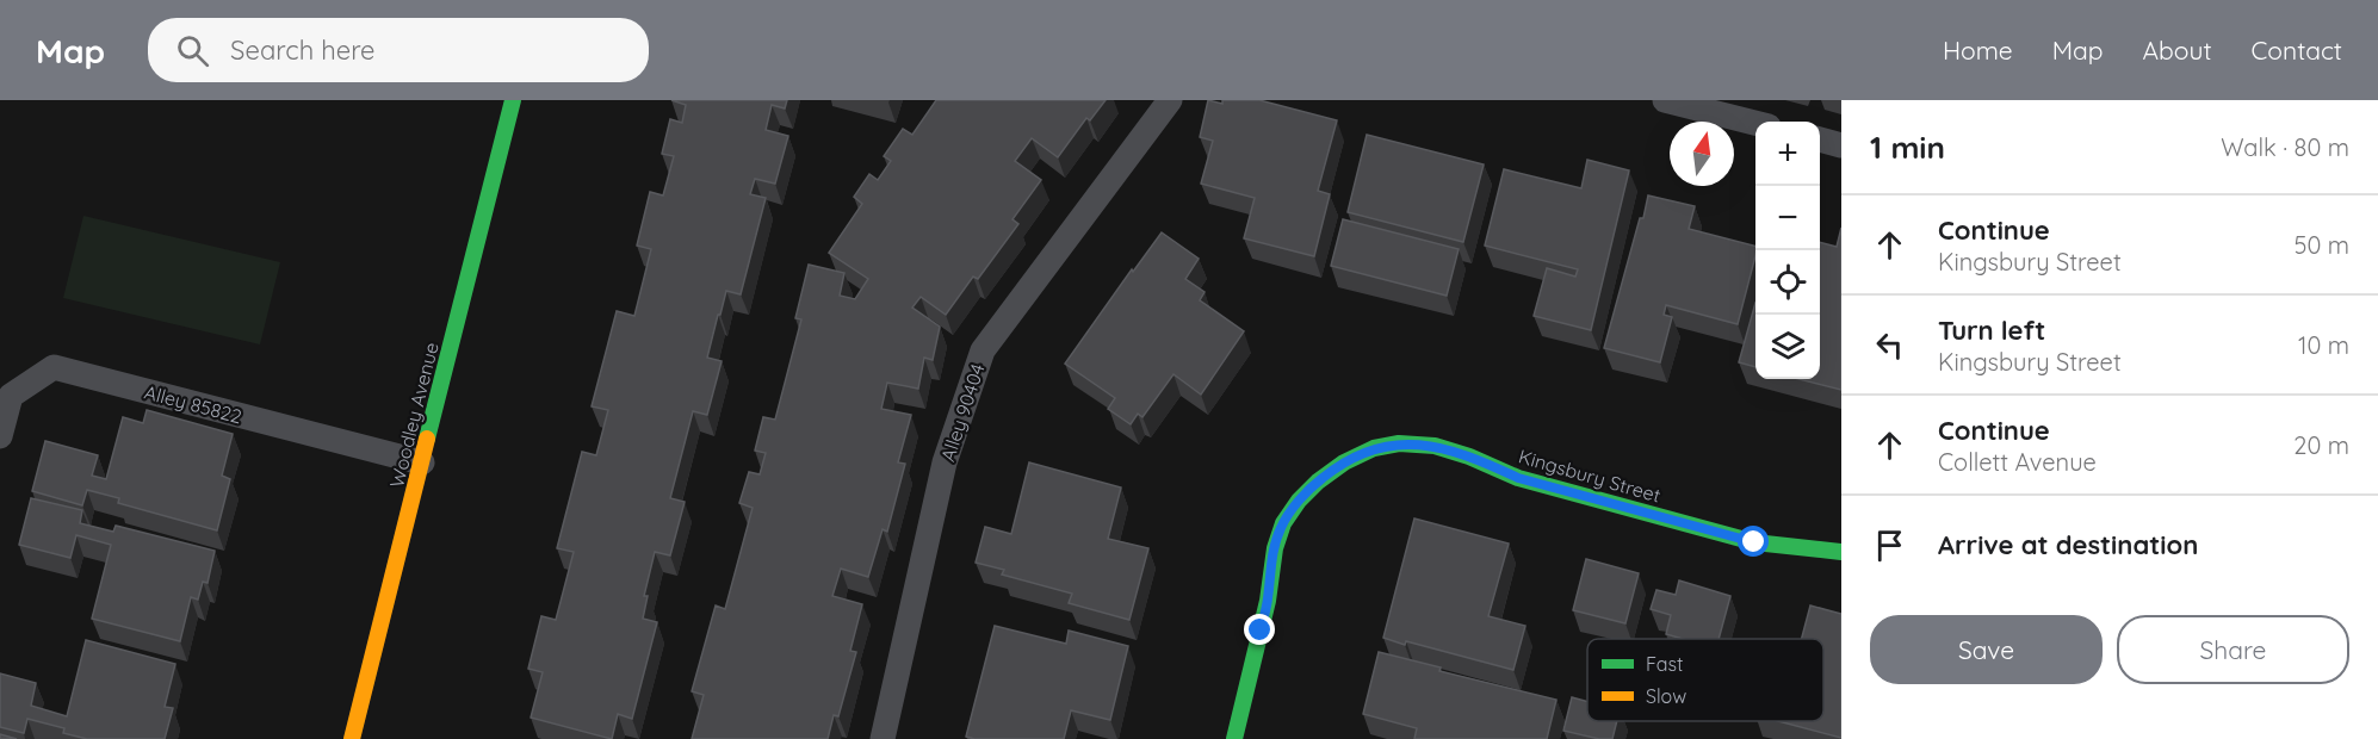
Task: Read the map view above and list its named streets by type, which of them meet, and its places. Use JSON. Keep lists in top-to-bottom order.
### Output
{
  "streets": {
    "street": ["Woodley Avenue", "Kingsbury Street"],
    "lane": ["Alley 85822", "Alley 90404"]
  },
  "crossings": [
    ["Alley 85822", "Woodley Avenue"]
  ],
  "legend": ["Fast", "Slow"],
  "north": "top",
  "page": {
    "header": "Map",
    "search": "Search here",
    "nav": [
      "Home",
      "Map",
      "About",
      "Contact"
    ],
    "heading": ["1 min", "Walk · 80 m"],
    "map_buttons": ["+", "−"],
    "list": [
      ["Continue", "Kingsbury Street", "50 m"],
      ["Turn left", "Kingsbury Street", "10 m"],
      ["Continue", "Collett Avenue", "20 m"],
      "Arrive at destination"
    ],
    "buttons": ["Save", "Share"]
  }
}
